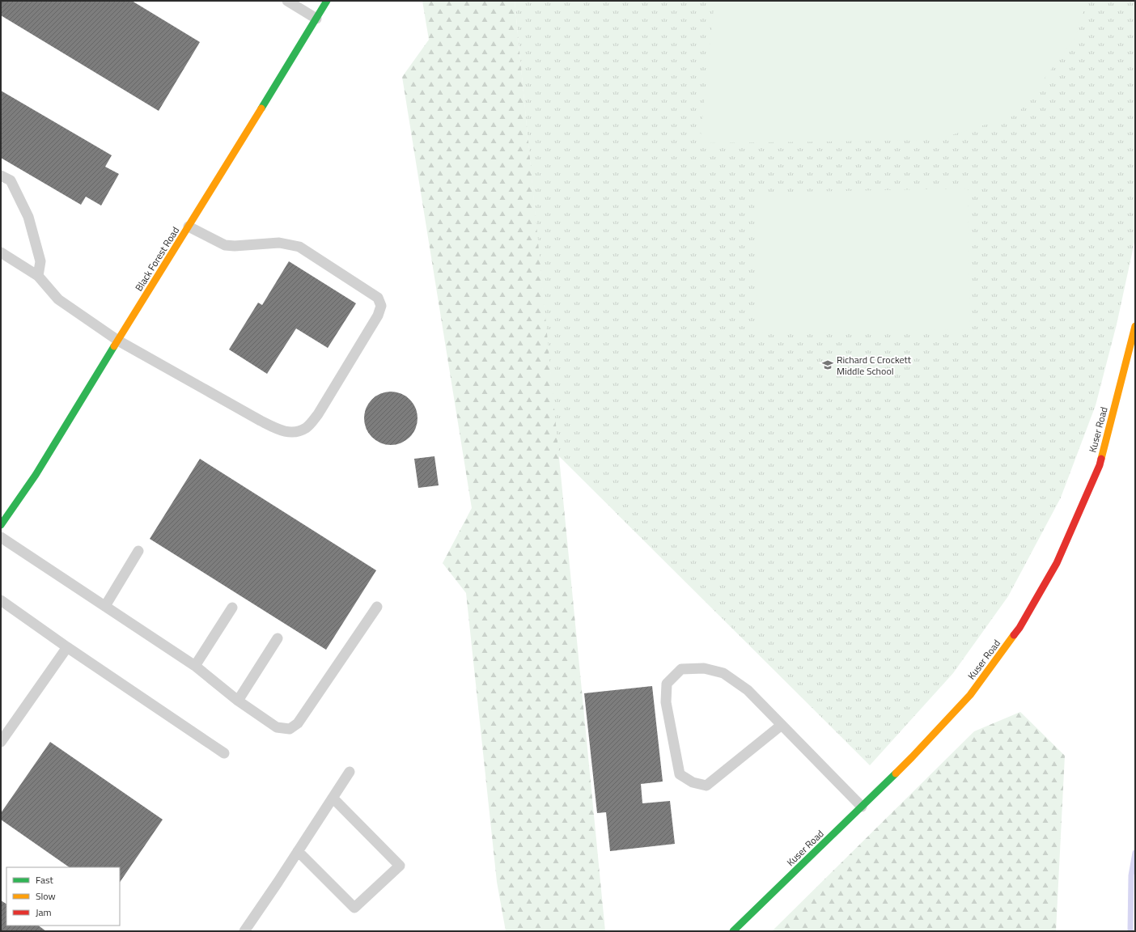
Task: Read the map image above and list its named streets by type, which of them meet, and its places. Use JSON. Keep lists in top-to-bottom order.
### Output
{
  "streets": {
    "street": ["Black Forest Road", "Kuser Road"]
  },
  "places": {
    "school or university": ["Richard C Crockett Middle School"]
  },
  "legend": ["Fast", "Slow", "Jam"]
}
